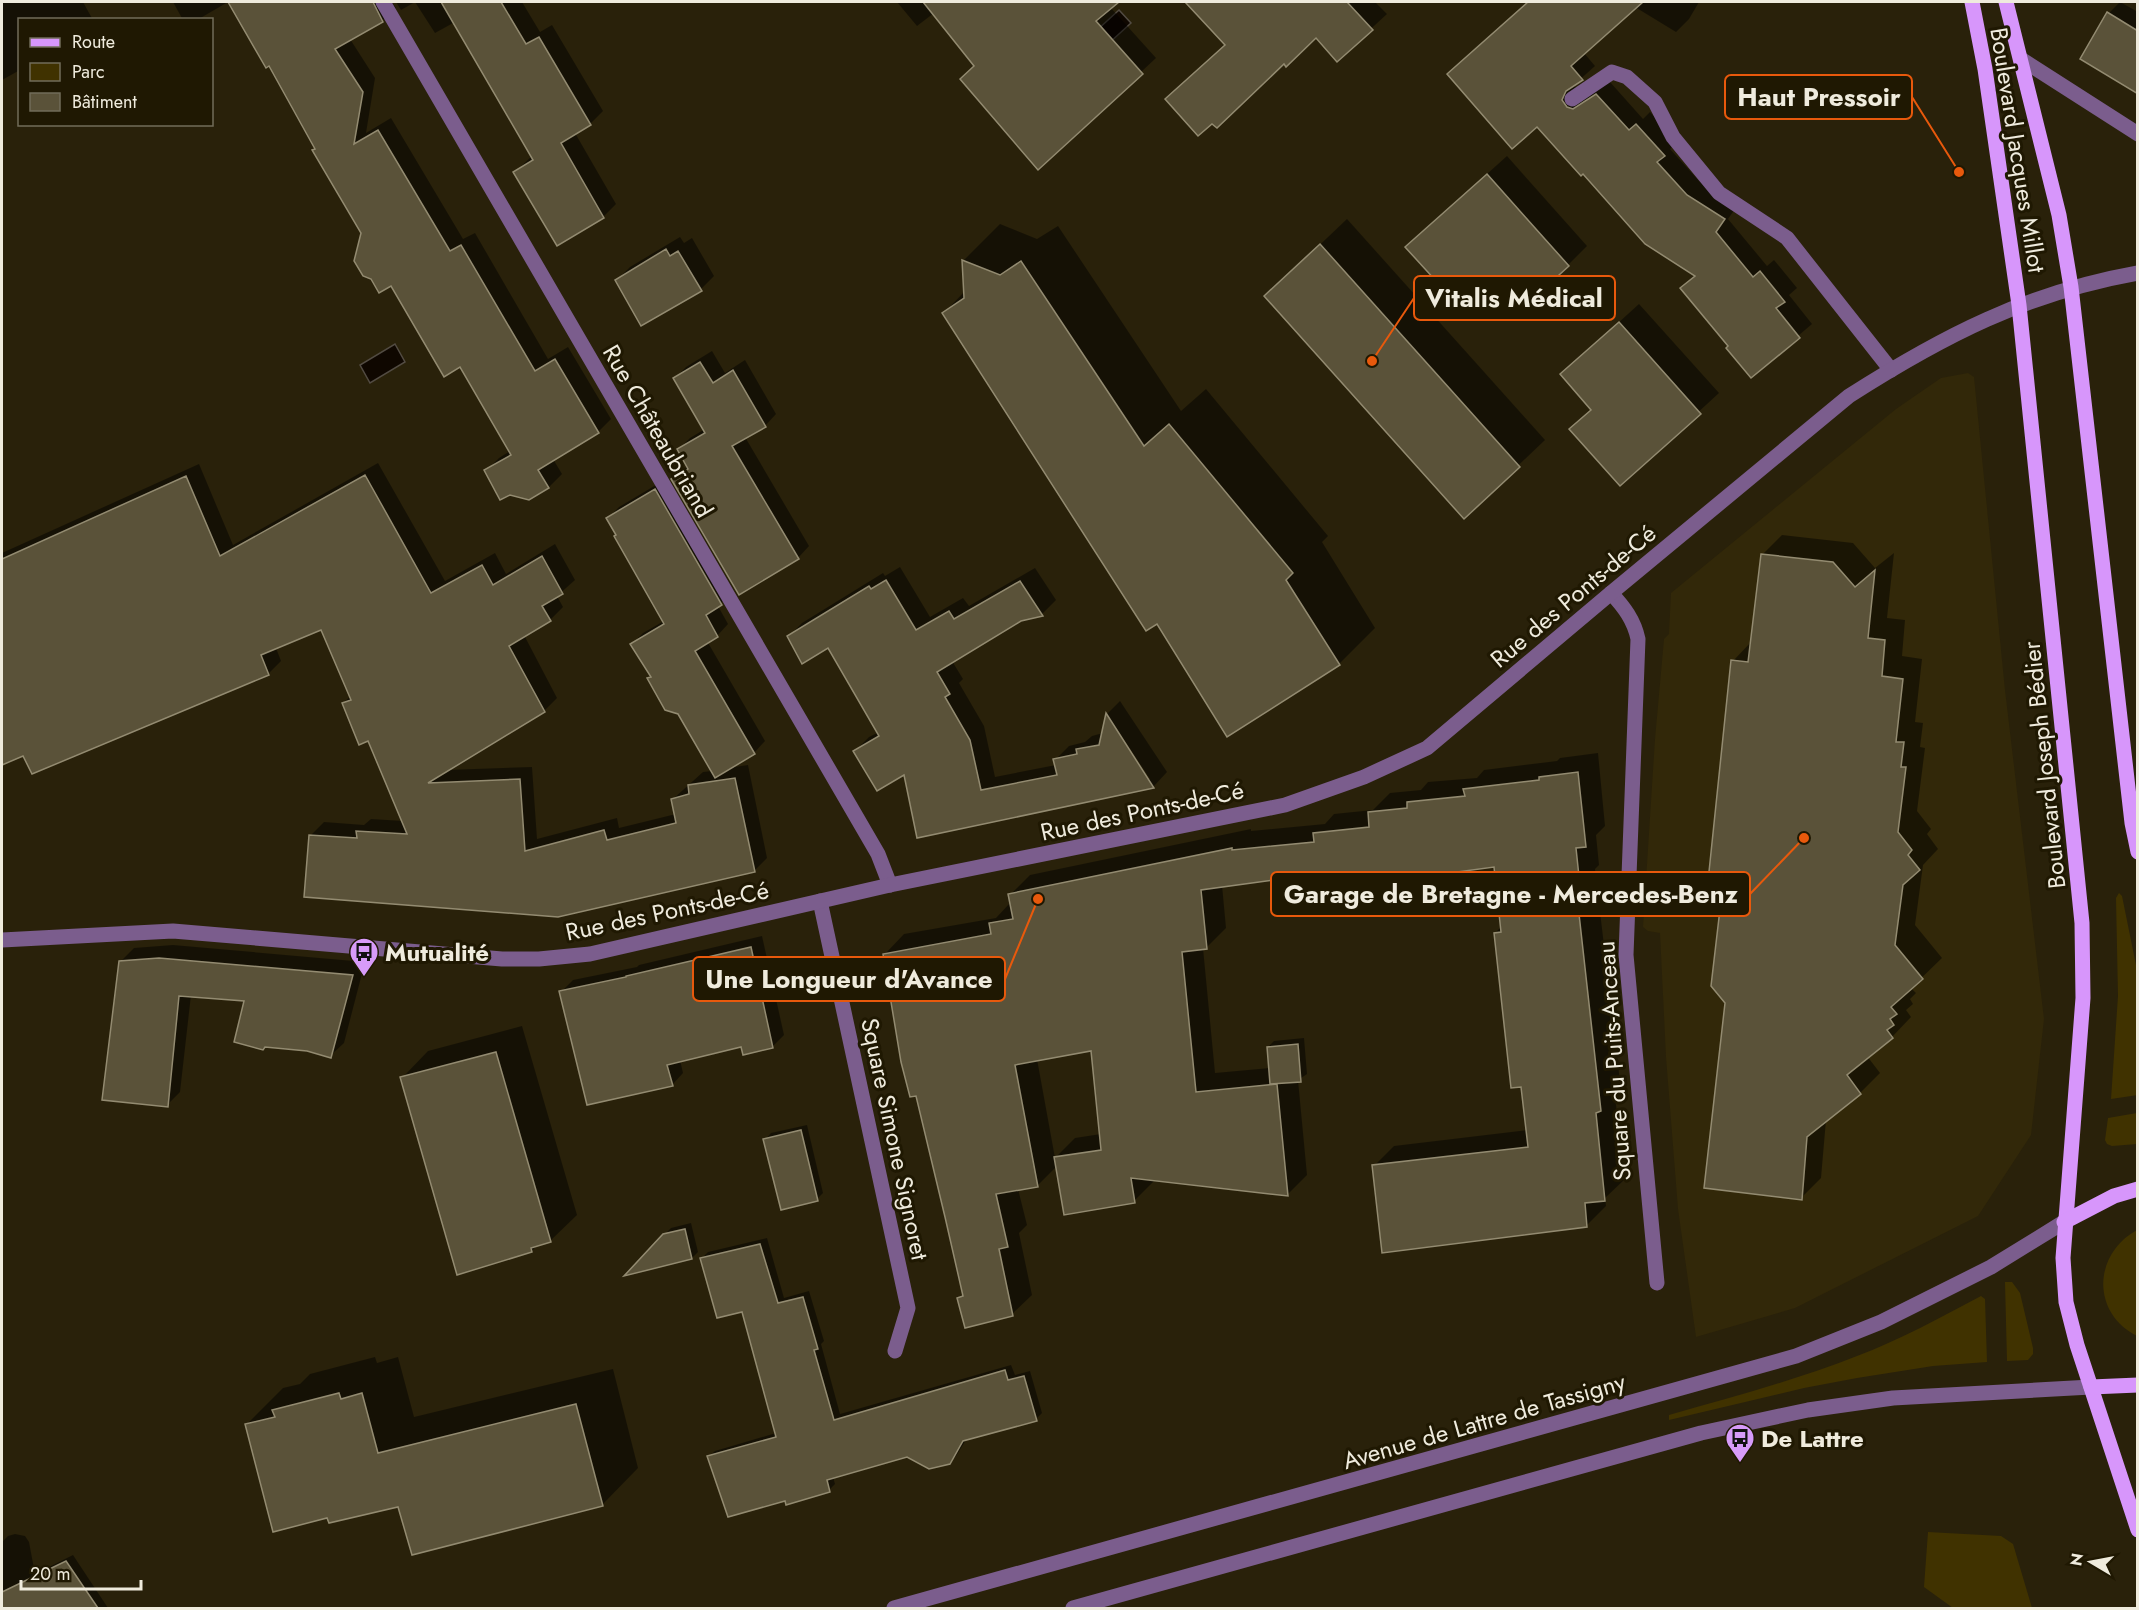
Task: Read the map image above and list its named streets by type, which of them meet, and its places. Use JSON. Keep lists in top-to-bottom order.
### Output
{
  "streets": {
    "main road": ["Boulevard Jacques Millot", "Boulevard Joseph Bédier"],
    "street": [
      "Rue Châteaubriand",
      "Rue des Ponts-de-Cé",
      "Square du Puits-Anceau",
      "Square Simone Signoret",
      "Avenue de Lattre de Tassigny"
    ]
  },
  "crossings": [
    ["Boulevard Jacques Millot", "Rue des Ponts-de-Cé"],
    ["Boulevard Jacques Millot", "Boulevard Joseph Bédier"],
    ["Rue Châteaubriand", "Rue des Ponts-de-Cé"],
    ["Rue des Ponts-de-Cé", "Boulevard Joseph Bédier"],
    ["Rue des Ponts-de-Cé", "Square du Puits-Anceau"],
    ["Rue des Ponts-de-Cé", "Square Simone Signoret"],
    ["Boulevard Joseph Bédier", "Avenue de Lattre de Tassigny"]
  ],
  "places": {
    "other": [
      "Haut Pressoir",
      "Vitalis Médical",
      "Garage de Bretagne - Mercedes-Benz",
      "Une Longueur d'Avance"
    ],
    "bus stop": ["Mutualité", "De Lattre"]
  },
  "legend": ["Route", "Parc", "Bâtiment"],
  "scale_bar": "20 m",
  "north": "left"
}
